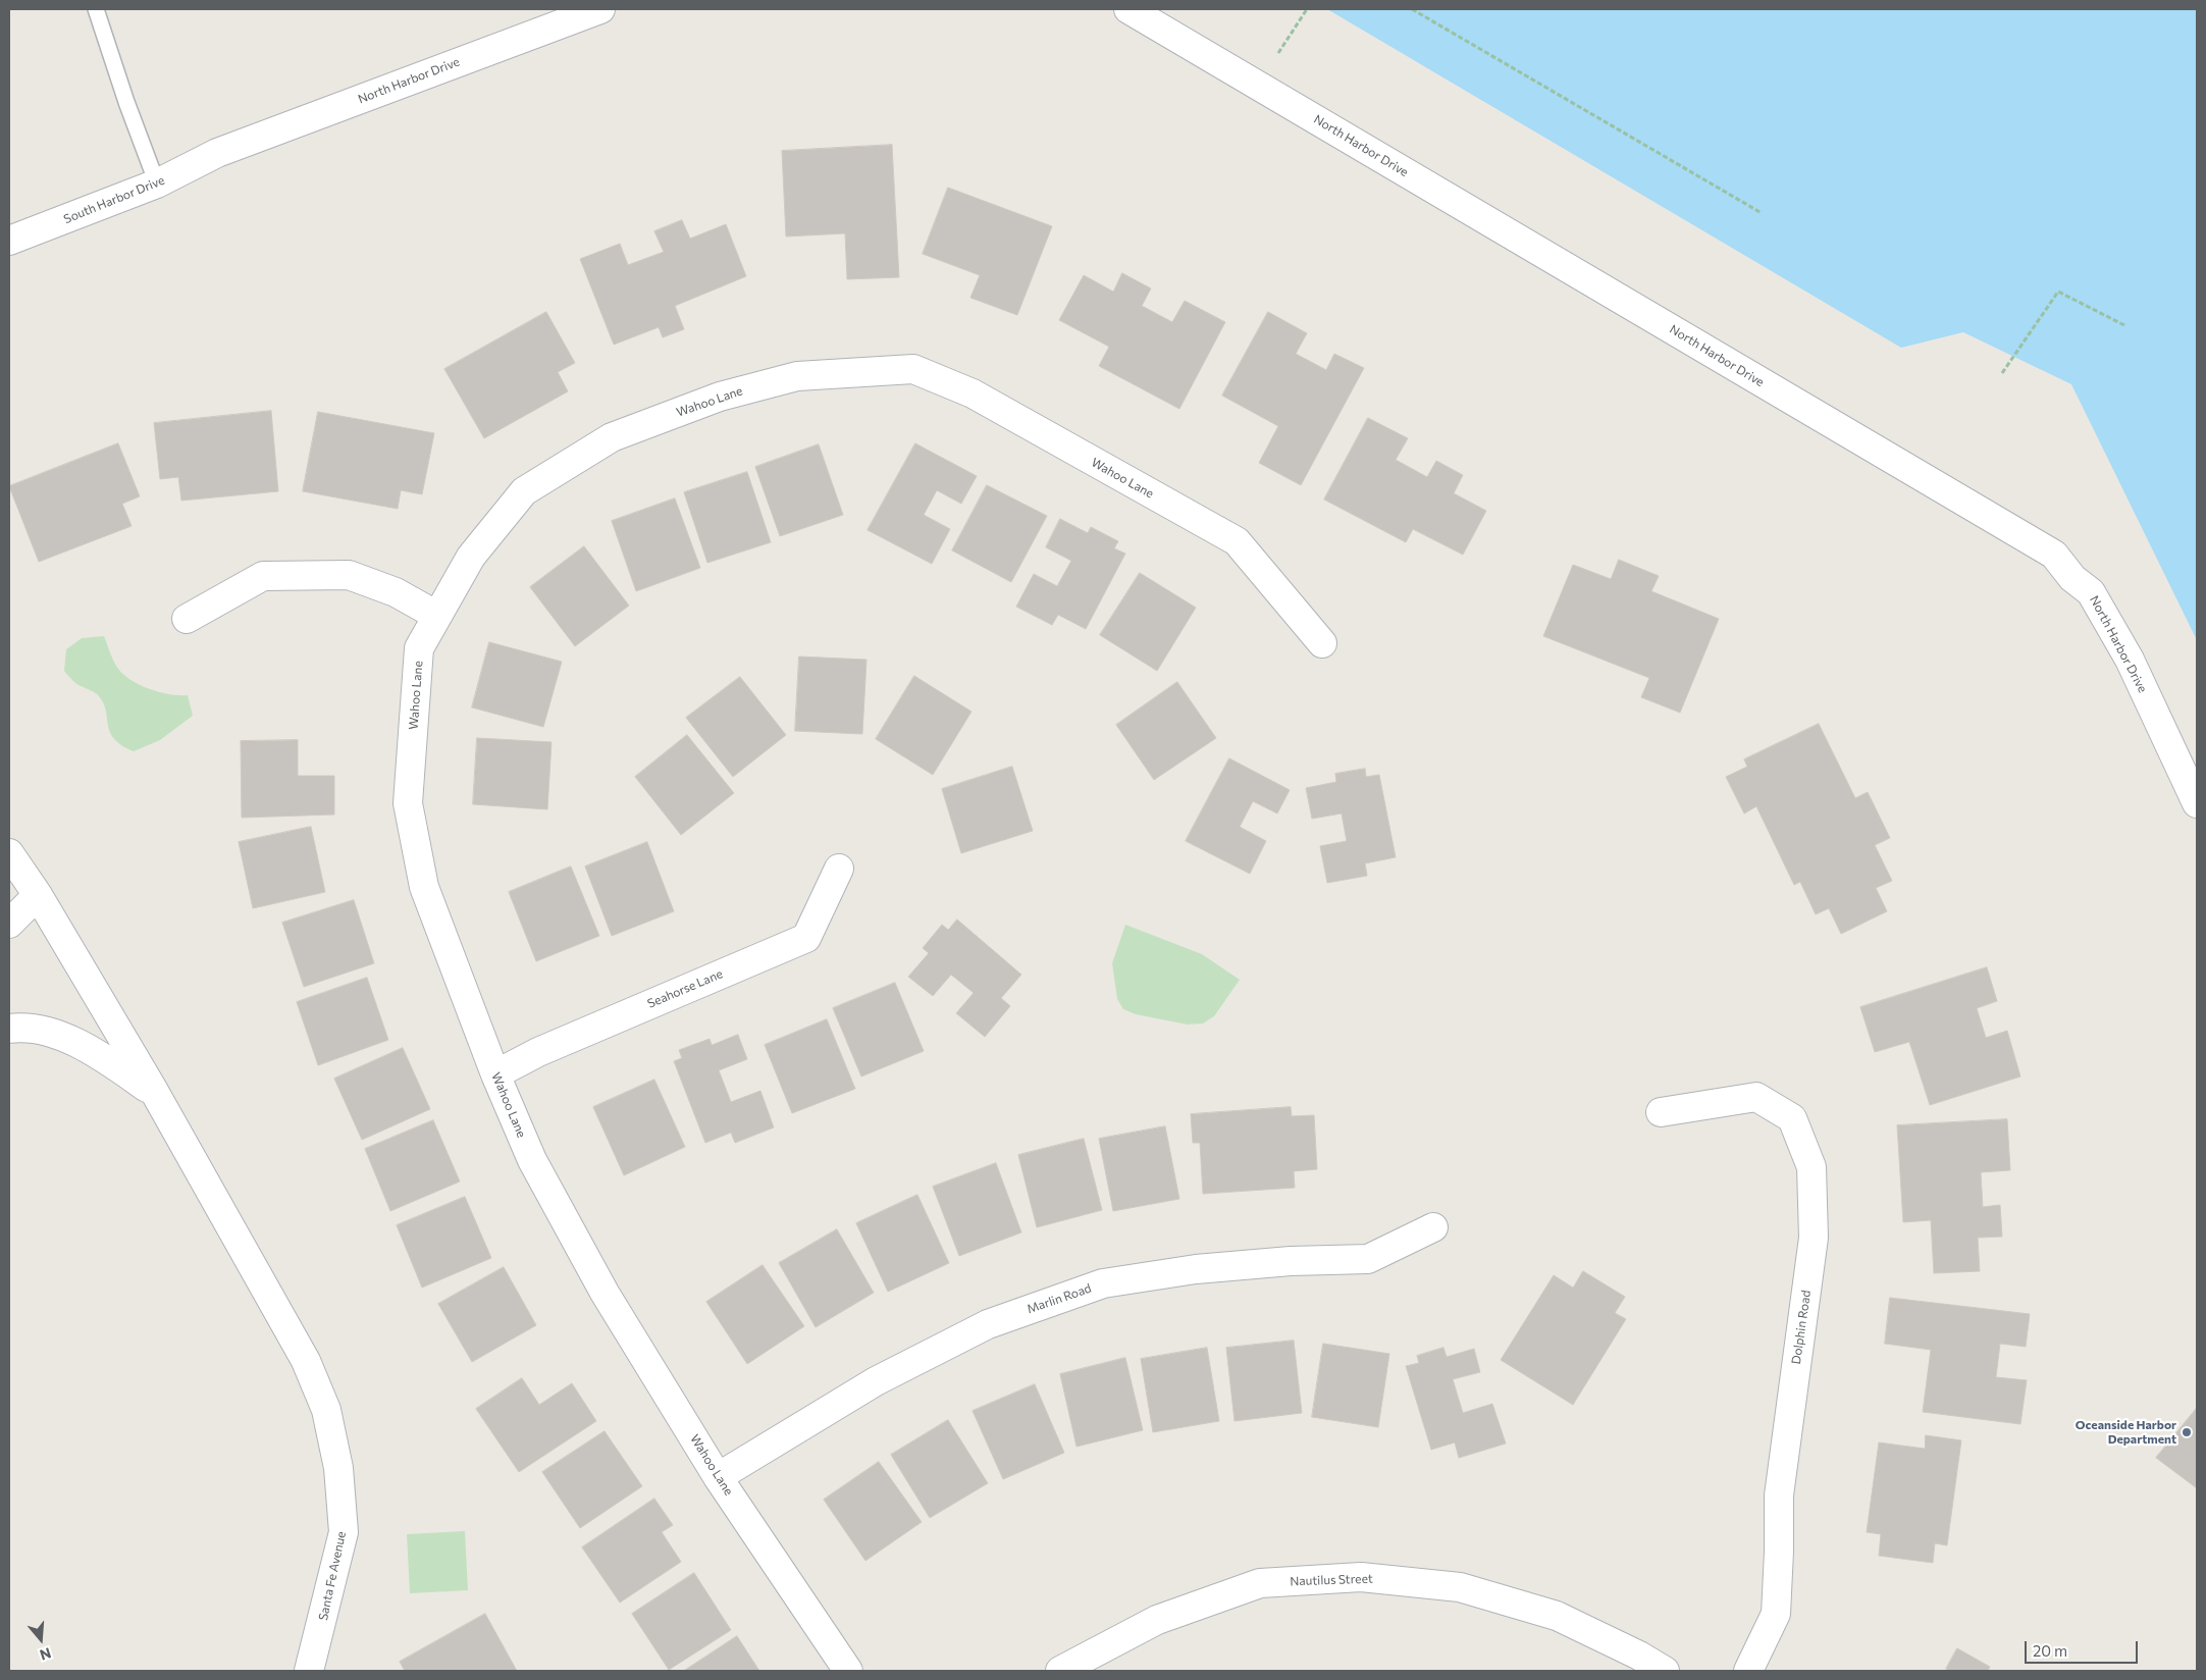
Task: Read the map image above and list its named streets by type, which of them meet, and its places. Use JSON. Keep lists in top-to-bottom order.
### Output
{
  "streets": {
    "street": [
      "North Harbor Drive",
      "South Harbor Drive",
      "Wahoo Lane",
      "Seahorse Lane",
      "Marlin Road",
      "Dolphin Road",
      "Santa Fe Avenue",
      "Nautilus Street"
    ]
  },
  "crossings": [
    ["North Harbor Drive", "South Harbor Drive"],
    ["Wahoo Lane", "Seahorse Lane"],
    ["Wahoo Lane", "Marlin Road"]
  ],
  "places": ["Oceanside Harbor Department"],
  "scale_bar": "20 m",
  "north": "bottom"
}
